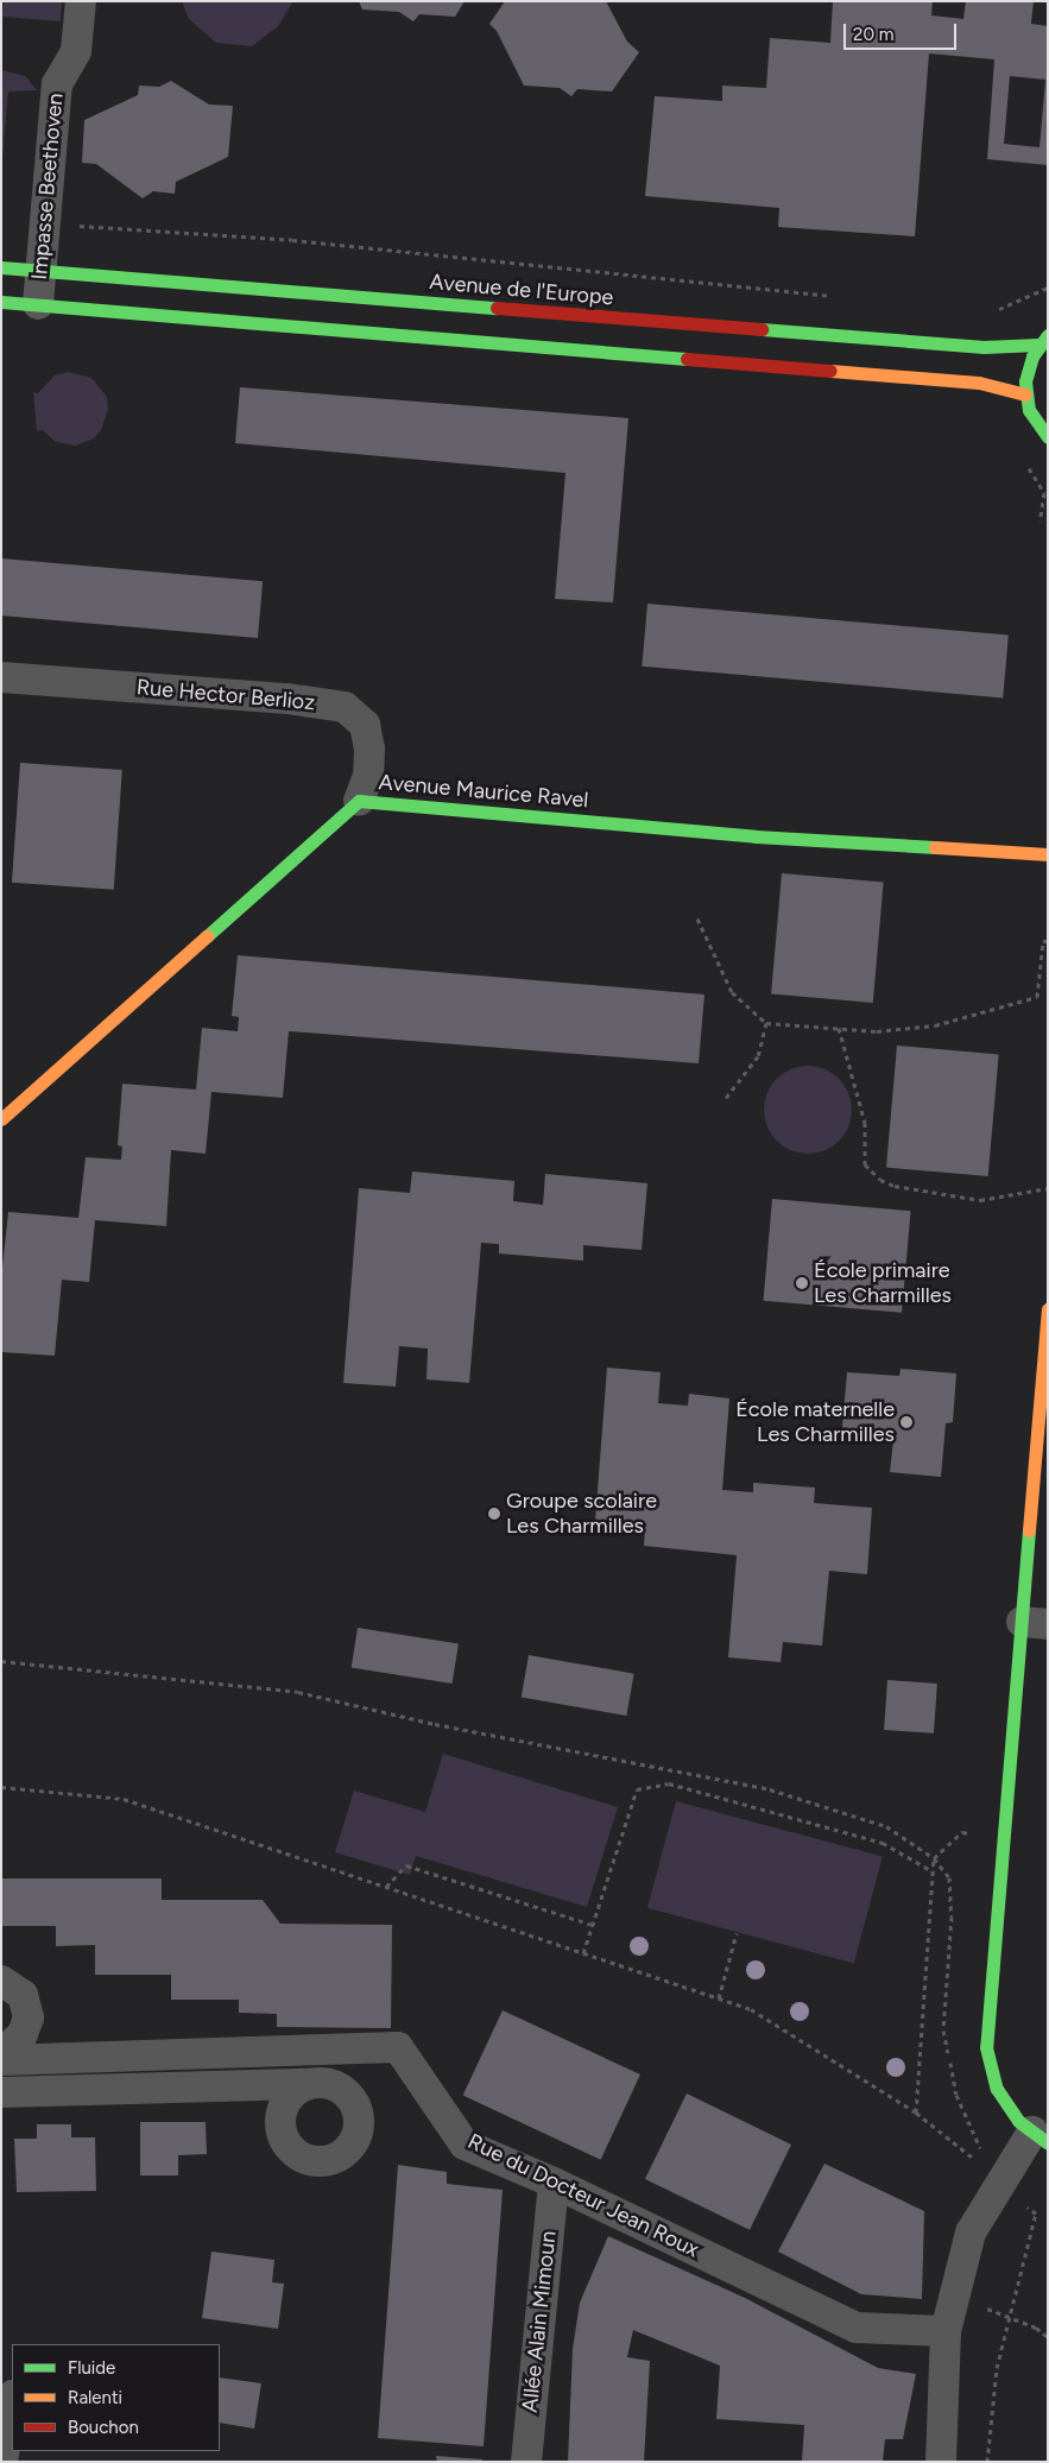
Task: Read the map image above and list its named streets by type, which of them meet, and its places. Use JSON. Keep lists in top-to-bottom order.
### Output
{
  "streets": {
    "street": [
      "Impasse Beethoven",
      "Avenue de l'Europe",
      "Rue Hector Berlioz",
      "Avenue Maurice Ravel",
      "Rue du Docteur Jean Roux",
      "Allée Alain Mimoun"
    ]
  },
  "crossings": [
    ["Impasse Beethoven", "Avenue de l'Europe"],
    ["Rue Hector Berlioz", "Avenue Maurice Ravel"],
    ["Rue du Docteur Jean Roux", "Allée Alain Mimoun"]
  ],
  "places": ["École primaire Les Charmilles", "École maternelle Les Charmilles", "Groupe scolaire Les Charmilles"],
  "legend": ["Fluide", "Ralenti", "Bouchon"],
  "scale_bar": "20 m"
}
